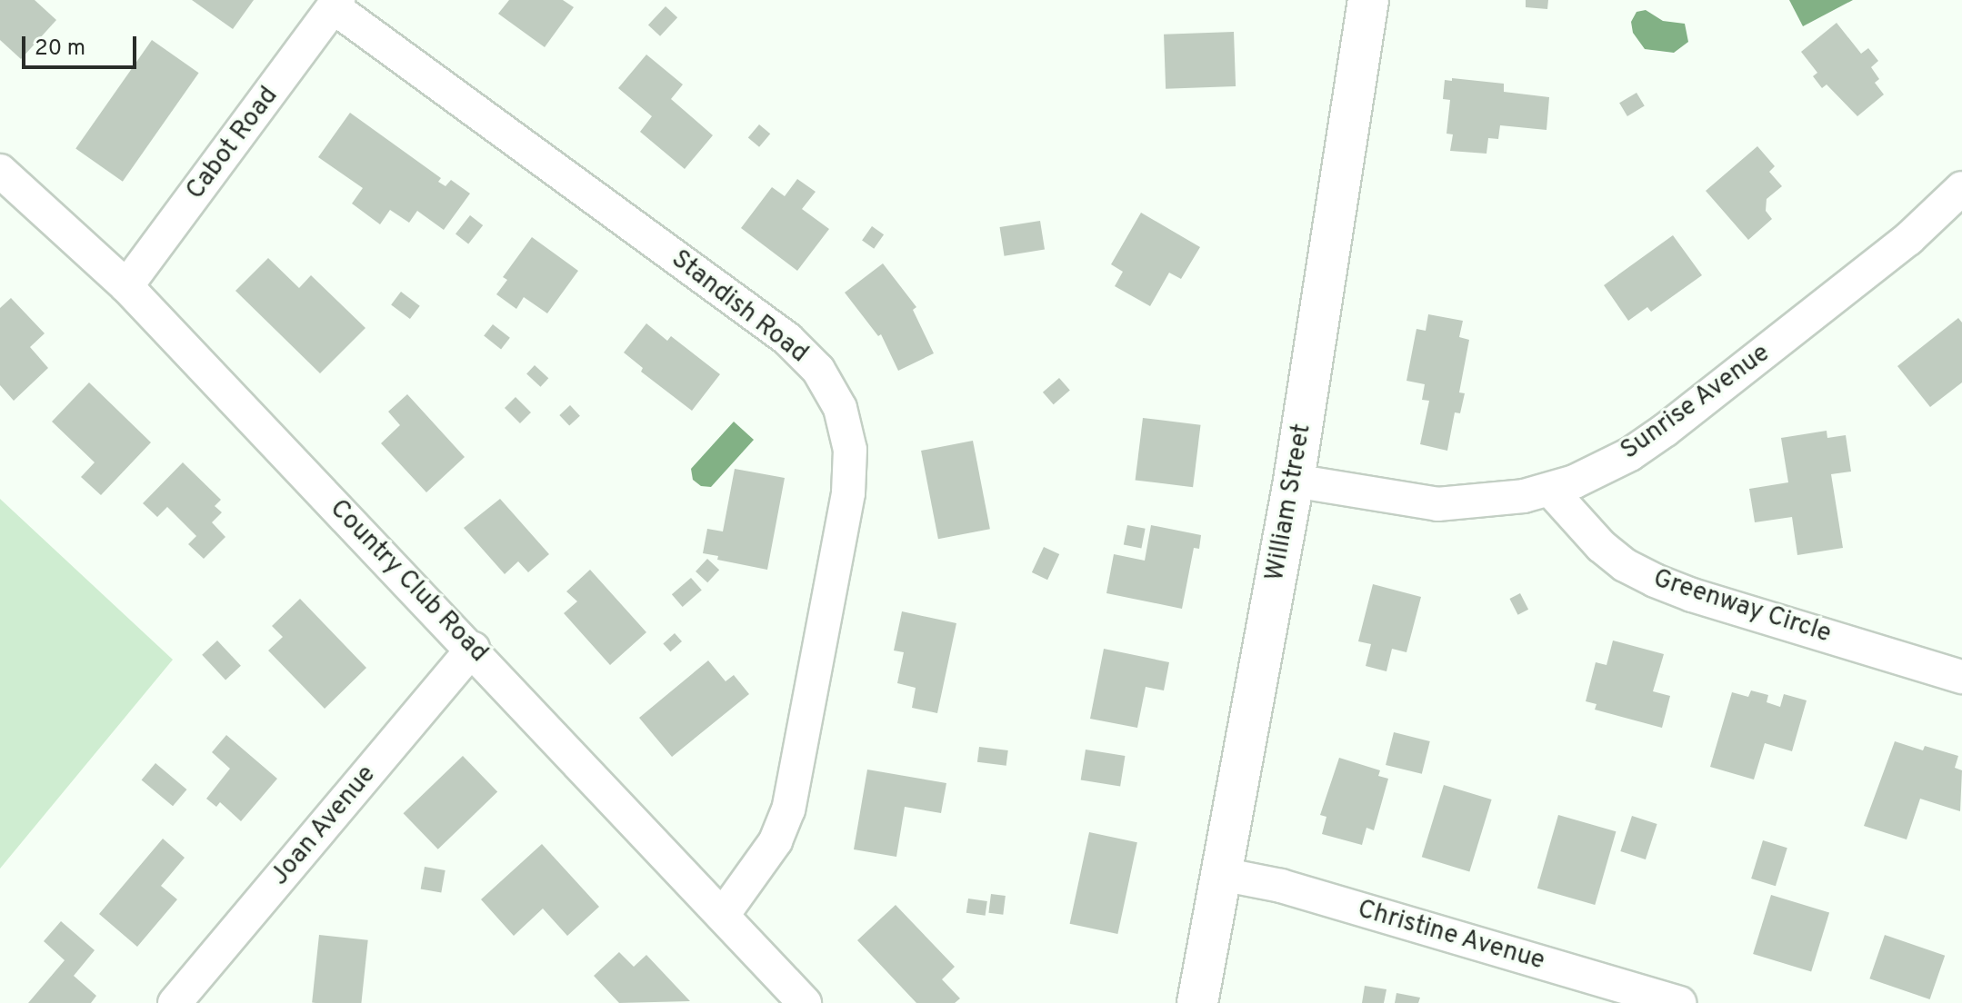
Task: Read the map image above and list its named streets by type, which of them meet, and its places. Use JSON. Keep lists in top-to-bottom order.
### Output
{
  "streets": {
    "main road": ["William Street"],
    "street": [
      "Cabot Road",
      "Standish Road",
      "Sunrise Avenue",
      "Country Club Road",
      "Greenway Circle",
      "Joan Avenue",
      "Christine Avenue"
    ]
  },
  "crossings": [
    ["Cabot Road", "Standish Road"],
    ["Cabot Road", "Country Club Road"],
    ["Standish Road", "Country Club Road"],
    ["Sunrise Avenue", "William Street"],
    ["Sunrise Avenue", "Greenway Circle"],
    ["William Street", "Christine Avenue"],
    ["Country Club Road", "Joan Avenue"]
  ],
  "scale_bar": "20 m"
}
